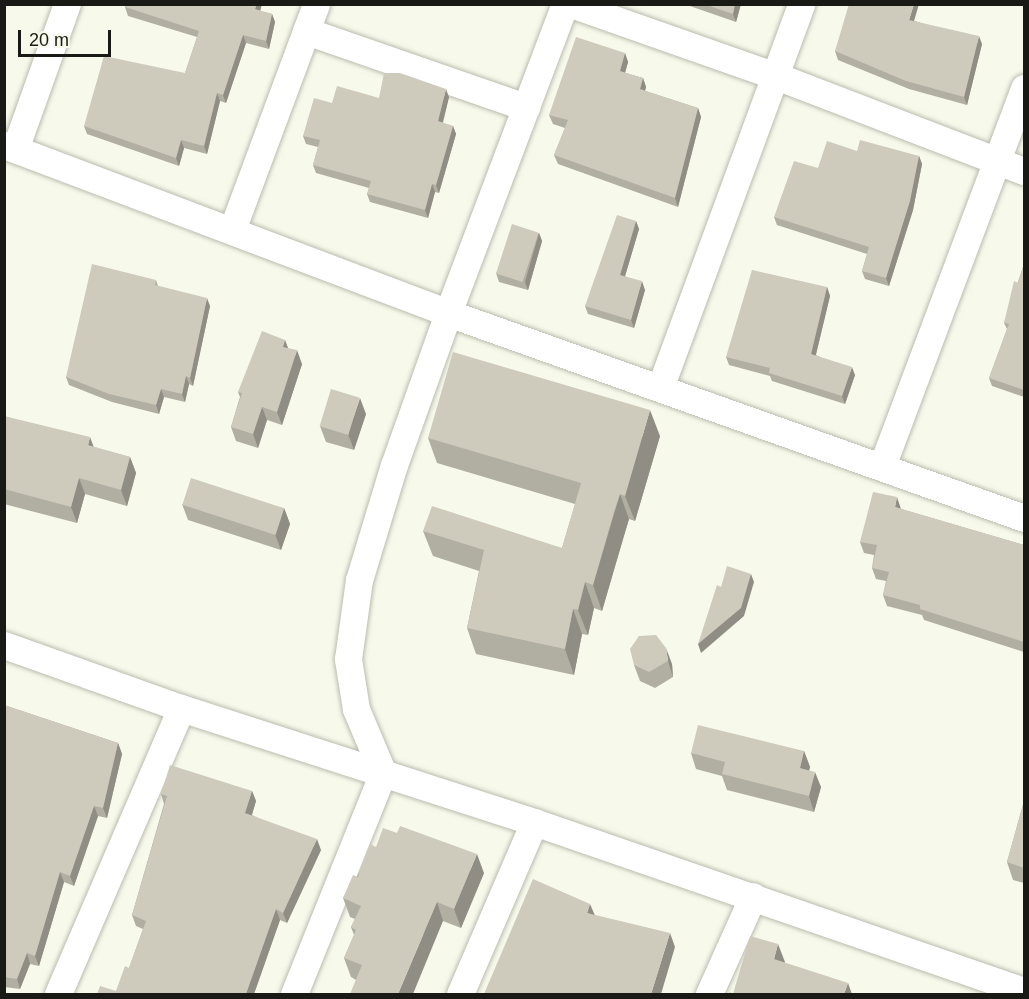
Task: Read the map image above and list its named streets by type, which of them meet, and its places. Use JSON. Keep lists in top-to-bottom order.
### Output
{
  "scale_bar": "20 m"
}
